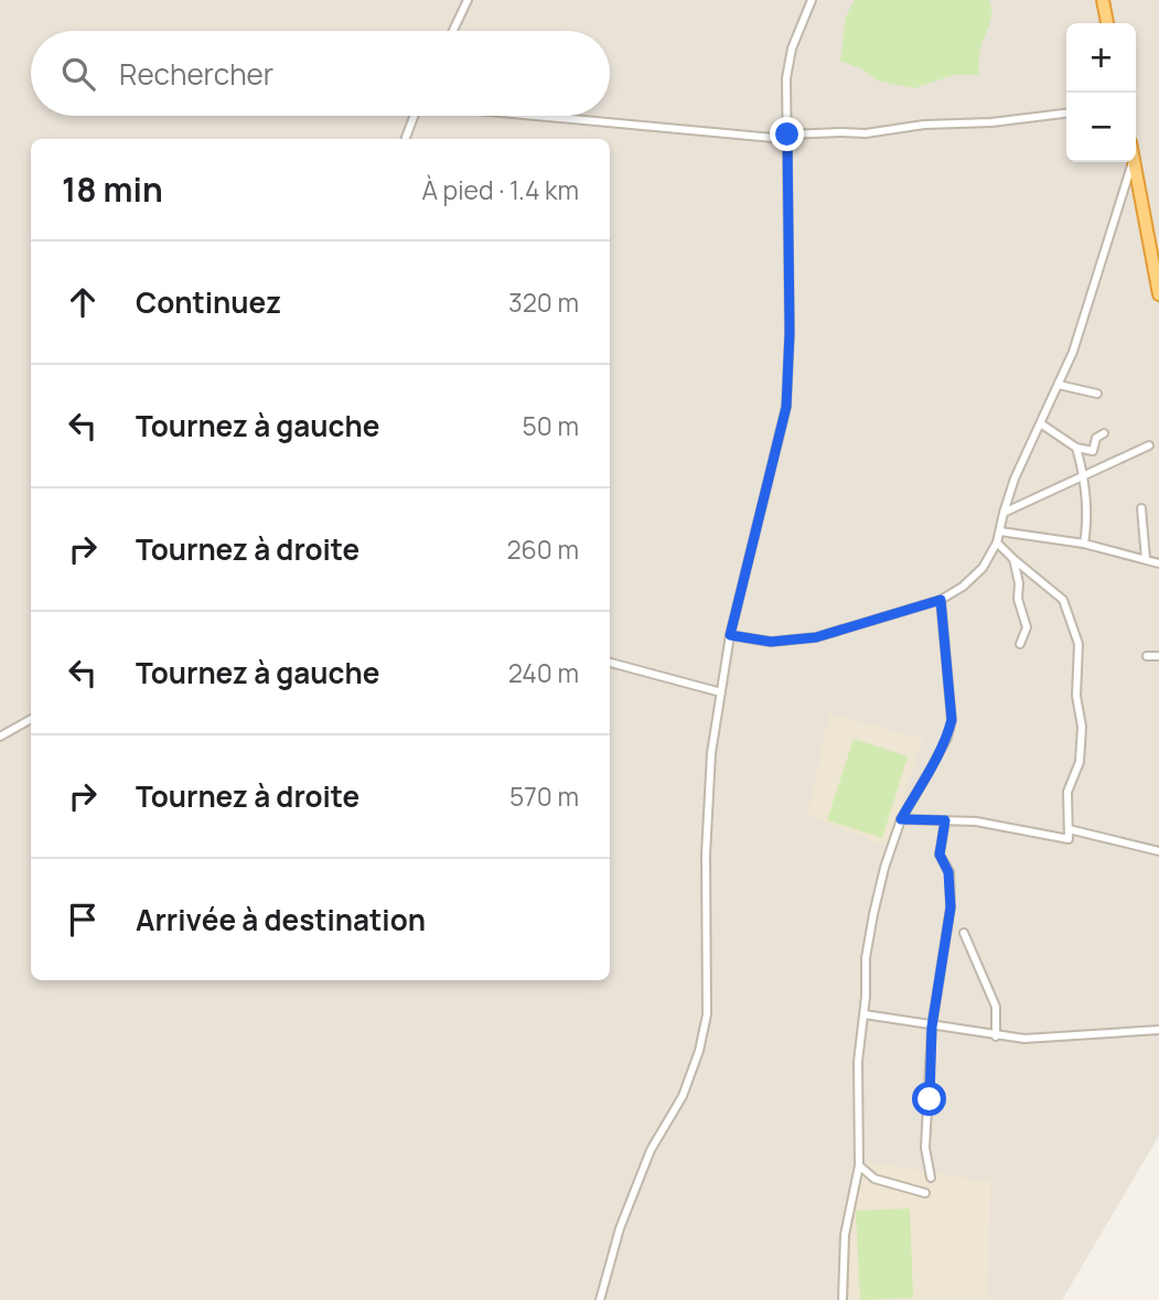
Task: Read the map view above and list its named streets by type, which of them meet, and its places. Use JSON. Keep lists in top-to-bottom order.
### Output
{
  "page": {
    "map_buttons": ["+", "−"],
    "search": "Rechercher",
    "heading": ["18 min", "À pied · 1.4 km"],
    "list": [
      ["Continuez", "320 m"],
      ["Tournez à gauche", "50 m"],
      ["Tournez à droite", "260 m"],
      ["Tournez à gauche", "240 m"],
      ["Tournez à droite", "570 m"],
      "Arrivée à destination"
    ]
  }
}
